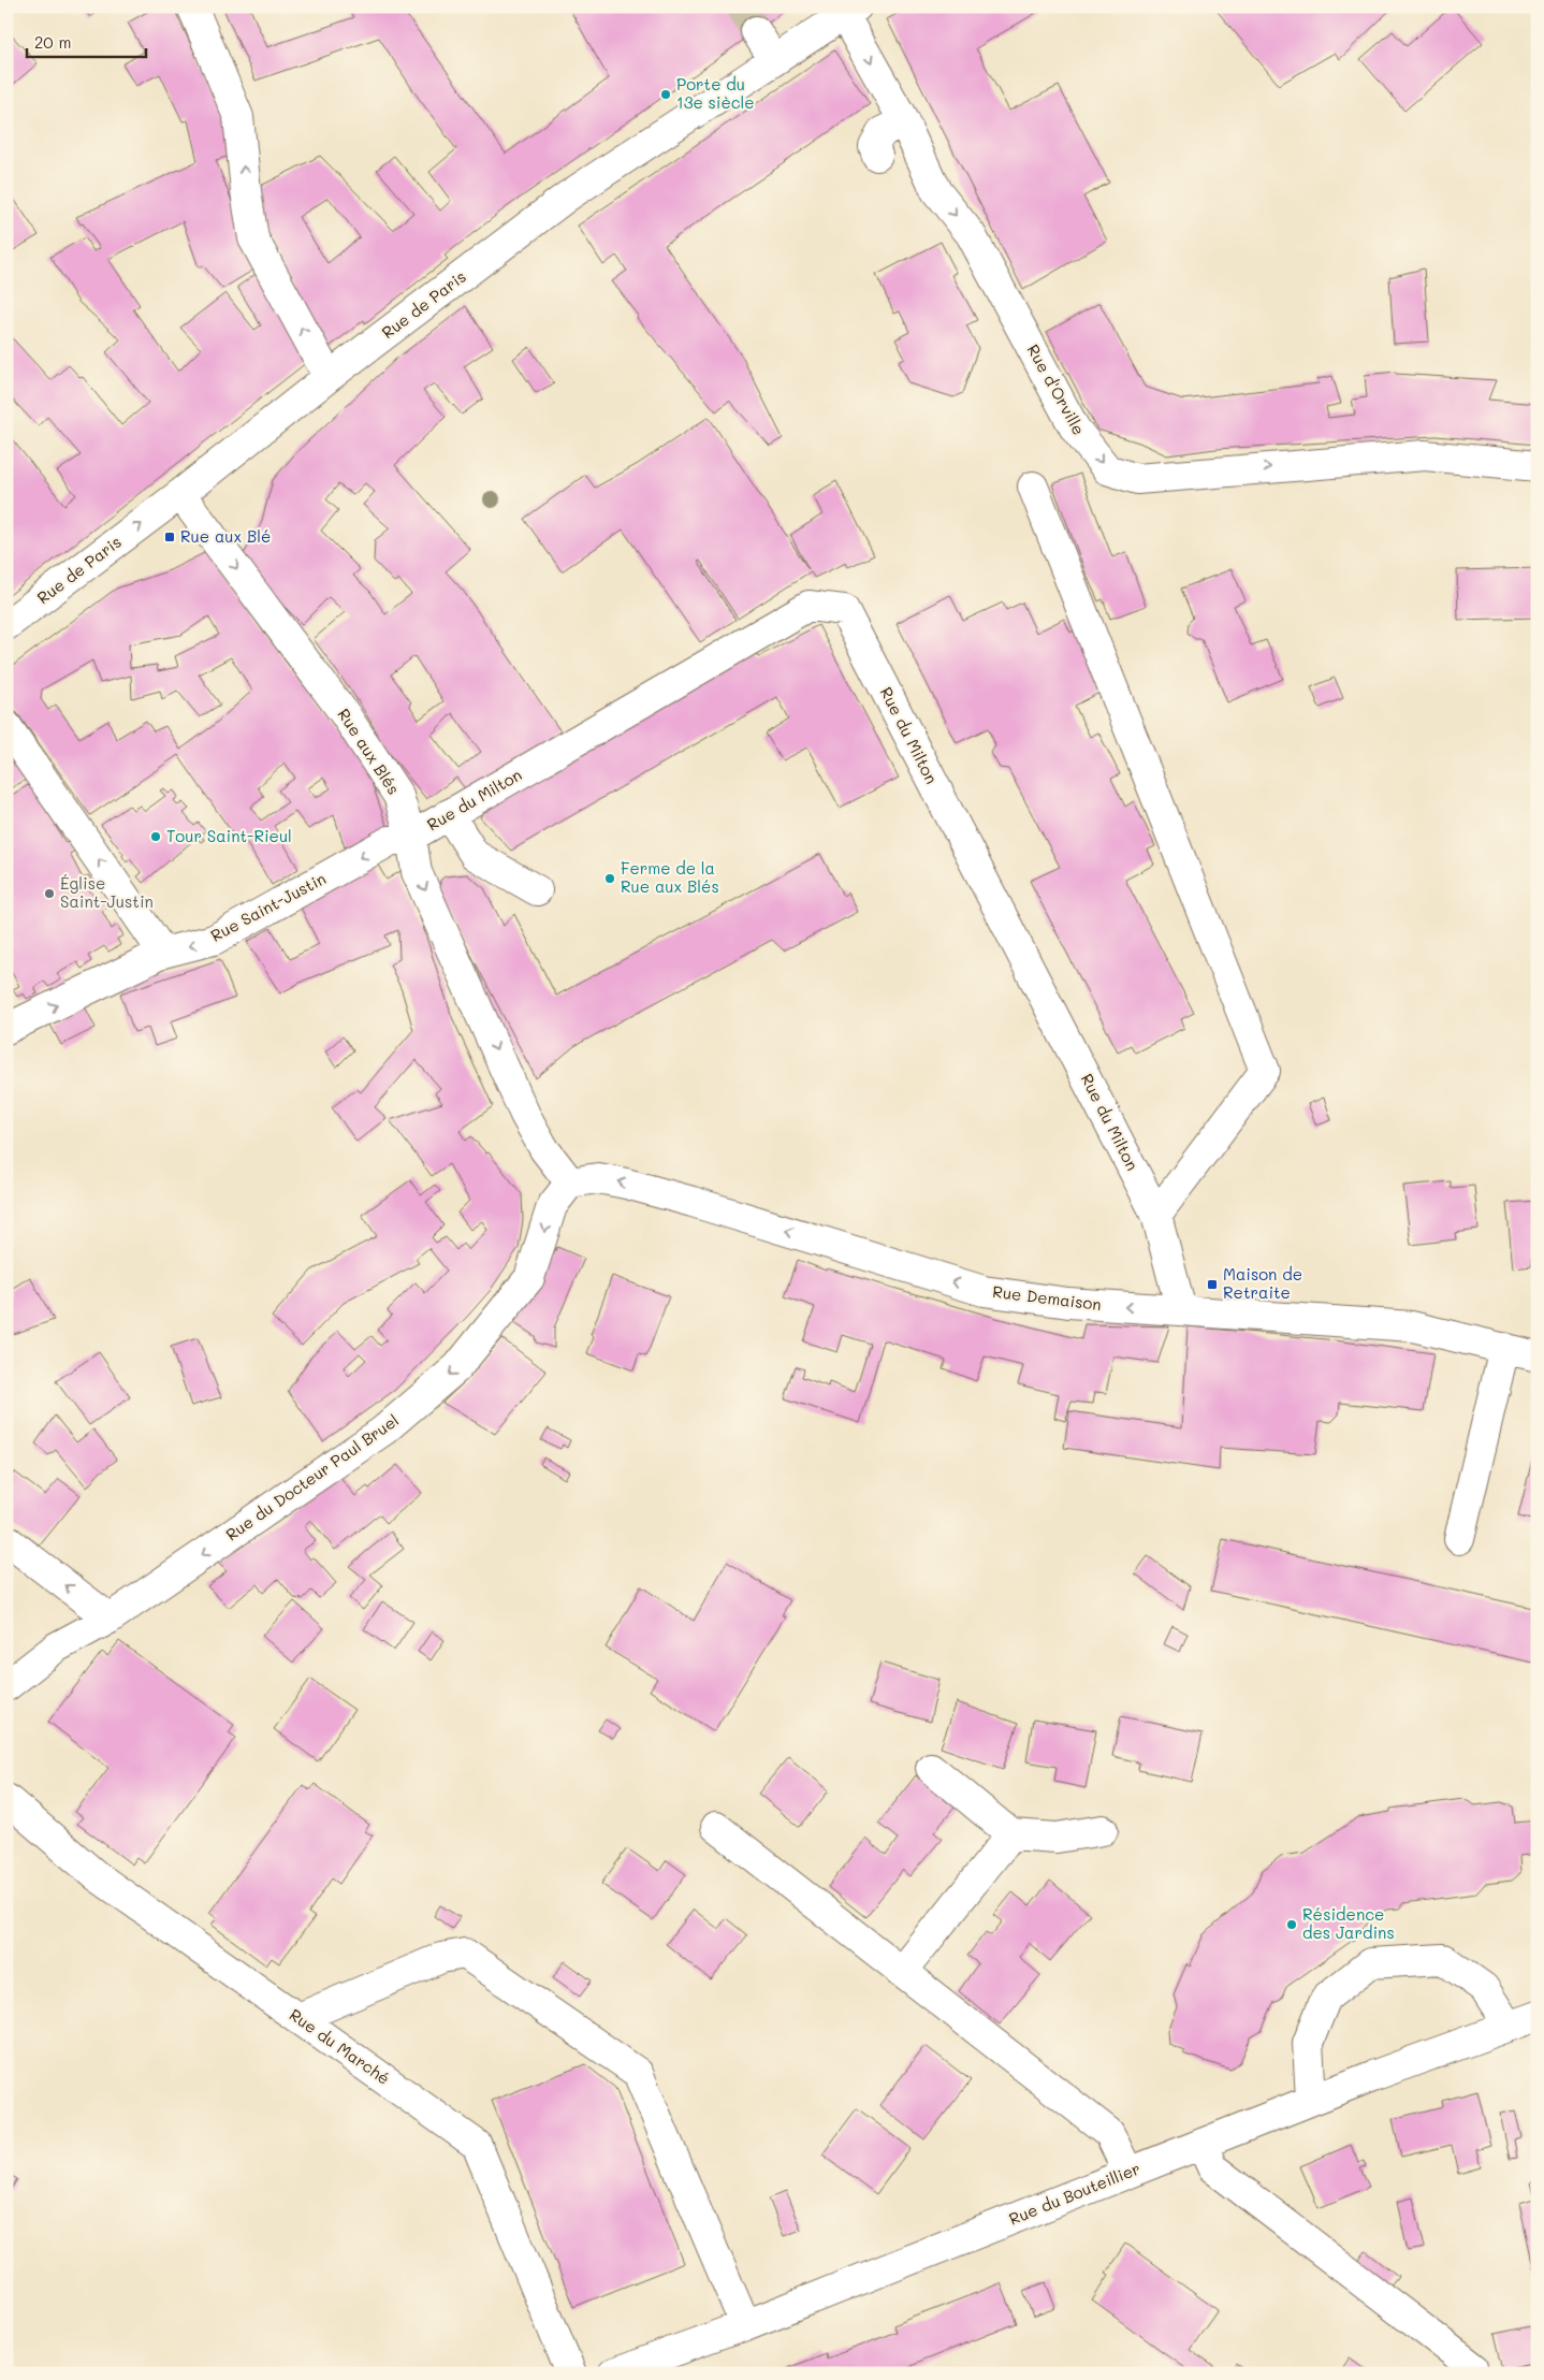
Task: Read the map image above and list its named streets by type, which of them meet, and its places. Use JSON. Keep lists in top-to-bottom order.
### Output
{
  "streets": {
    "street": [
      "Rue de Paris",
      "Rue d'Orville",
      "Rue du Milton",
      "Rue aux Blés",
      "Rue Saint-Justin",
      "Rue Demaison",
      "Rue du Docteur Paul Bruel",
      "Rue du Marché",
      "Rue du Bouteillier"
    ]
  },
  "crossings": [
    ["Rue de Paris", "Rue d'Orville"],
    ["Rue de Paris", "Rue aux Blés"],
    ["Rue du Milton", "Rue aux Blés"],
    ["Rue du Milton", "Rue Saint-Justin"],
    ["Rue du Milton", "Rue Demaison"],
    ["Rue aux Blés", "Rue Saint-Justin"],
    ["Rue aux Blés", "Rue Demaison"],
    ["Rue aux Blés", "Rue du Docteur Paul Bruel"],
    ["Rue Demaison", "Rue du Docteur Paul Bruel"]
  ],
  "one_way": [
    "Rue d'Orville",
    "Rue aux Blés",
    "Rue Demaison",
    "Rue du Docteur Paul Bruel"
  ],
  "places": {
    "other": [
      "Porte du 13e siècle",
      "Tour Saint-Rieul",
      "Ferme de la Rue aux Blés",
      "Église Saint-Justin",
      "Résidence des Jardins"
    ],
    "transit": ["Rue aux Blé", "Maison de Retraite"]
  },
  "scale_bar": "20 m"
}
